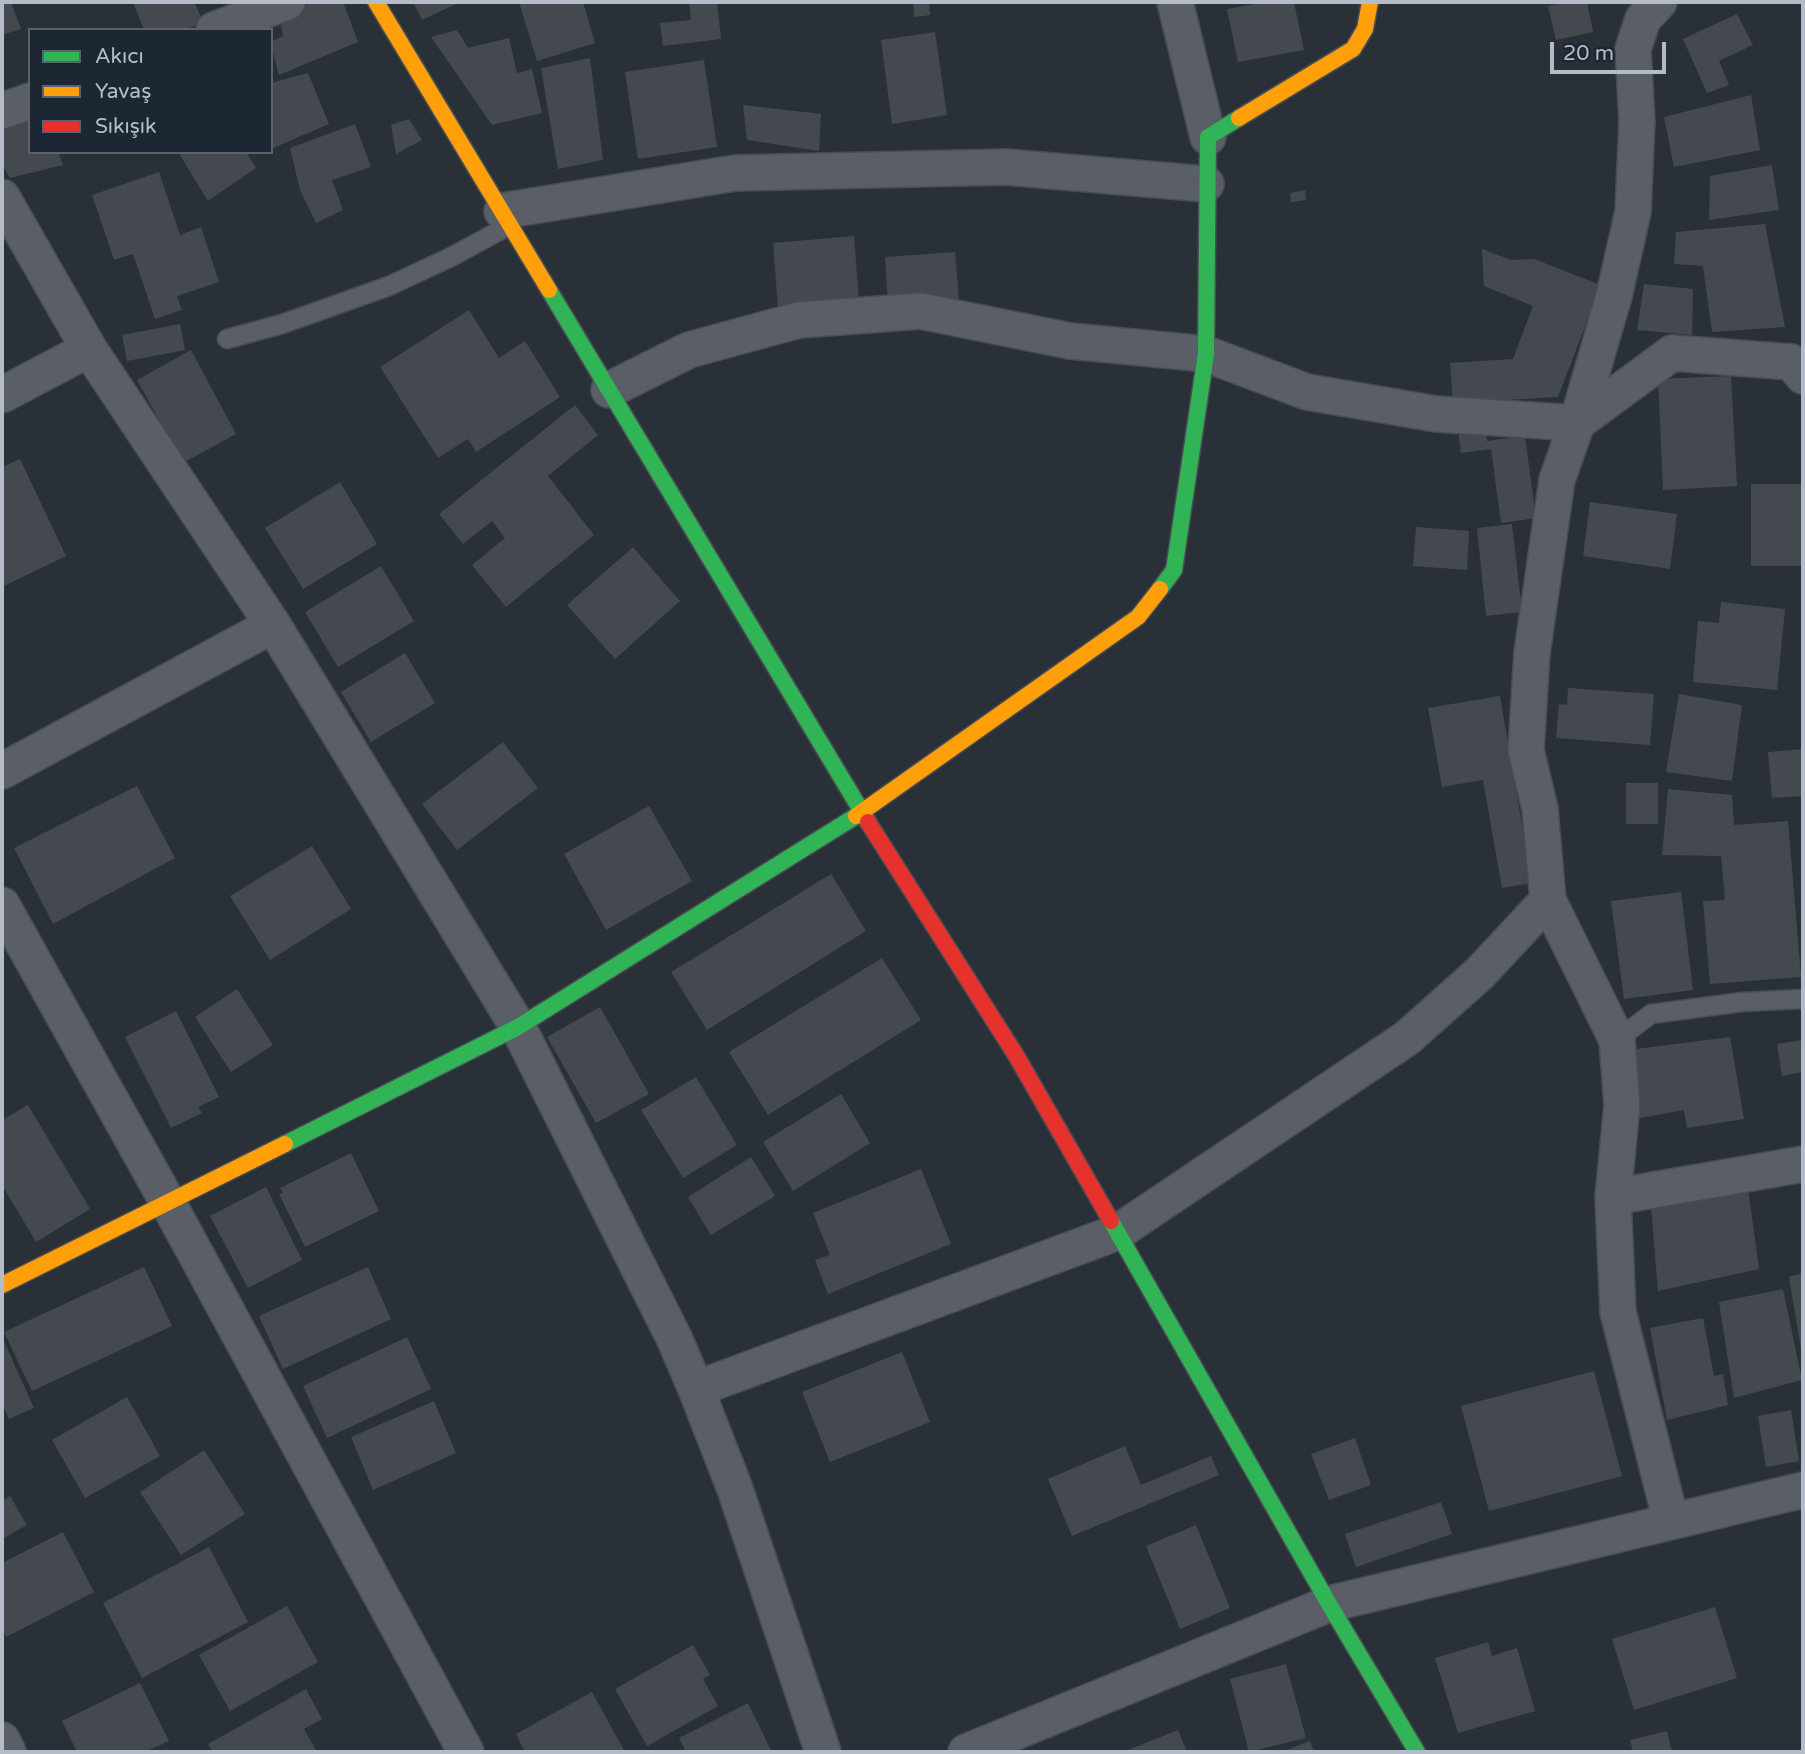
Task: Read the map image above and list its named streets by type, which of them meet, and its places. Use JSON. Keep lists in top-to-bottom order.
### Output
{
  "legend": ["Akıcı", "Yavaş", "Sıkışık"],
  "scale_bar": "20 m"
}
